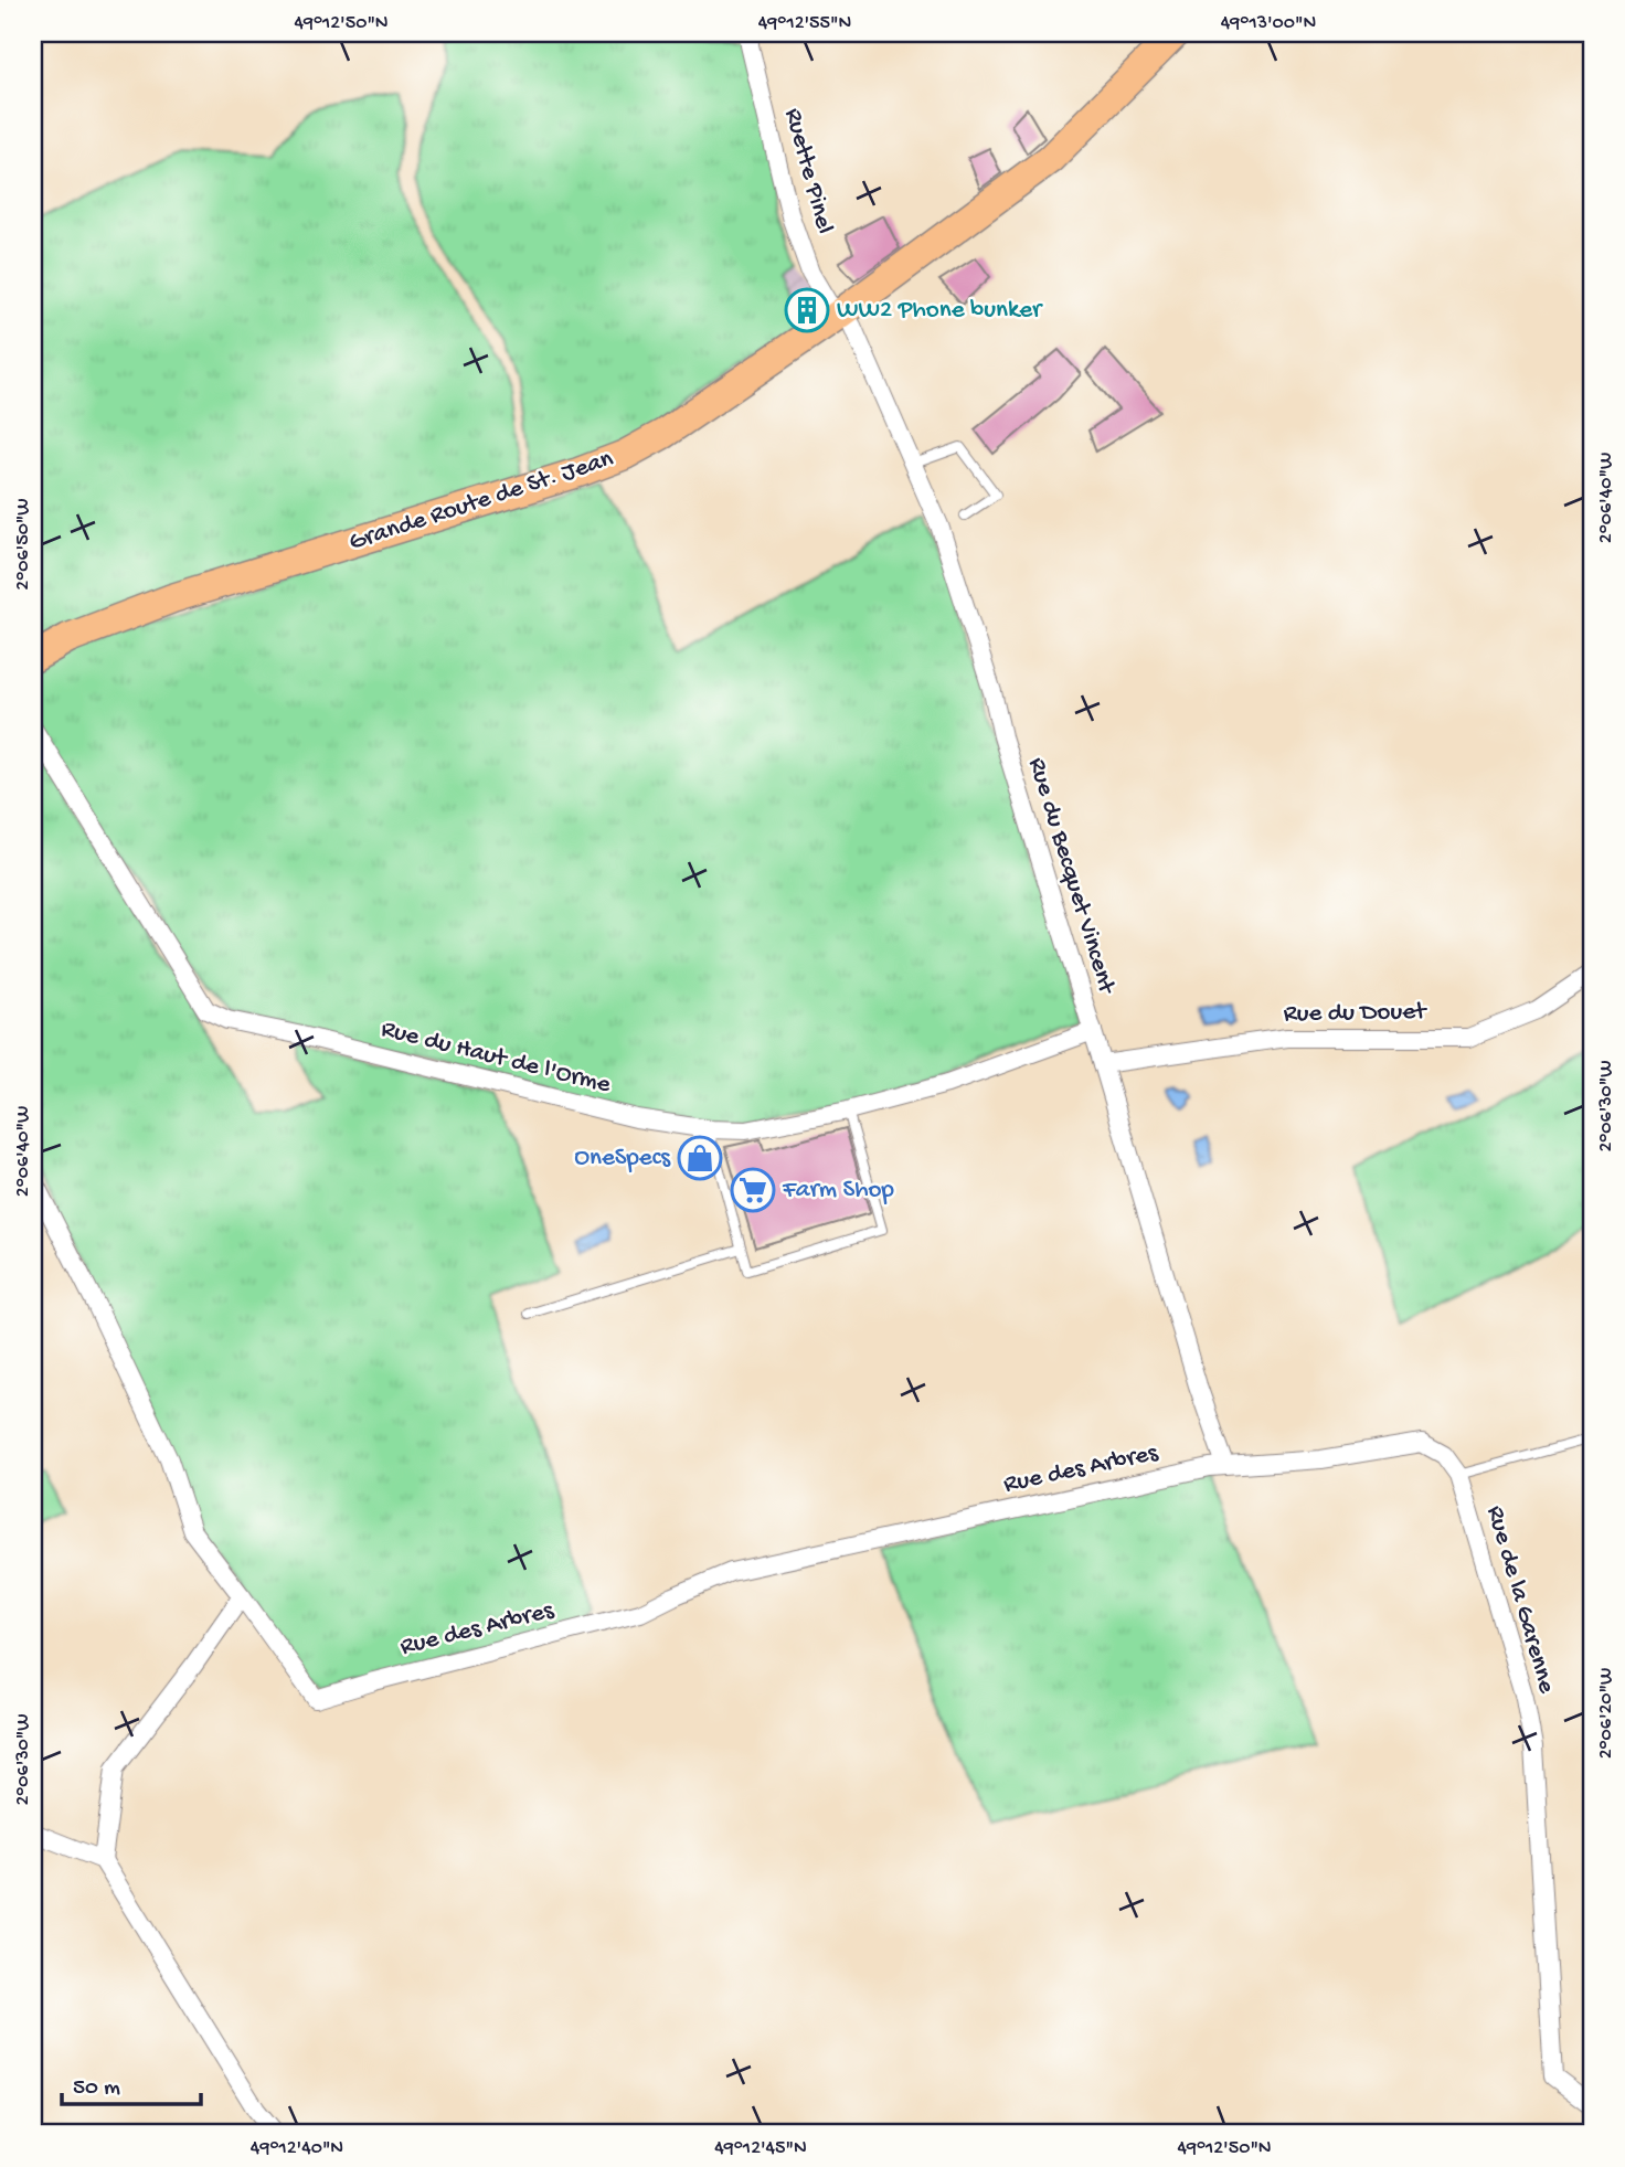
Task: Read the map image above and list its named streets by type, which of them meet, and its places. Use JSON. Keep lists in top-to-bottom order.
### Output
{
  "streets": {
    "main road": ["Grande Route de St. Jean"],
    "street": [
      "Ruette Pinel",
      "Rue du Becquet Vincent",
      "Rue du Douet",
      "Rue du Haut de l'Orme",
      "Rue des Arbres",
      "Rue de la Garenne"
    ]
  },
  "crossings": [
    ["Ruette Pinel", "Grande Route de St. Jean"],
    ["Ruette Pinel", "Rue du Becquet Vincent"],
    ["Grande Route de St. Jean", "Rue du Becquet Vincent"],
    ["Rue du Becquet Vincent", "Rue du Douet"],
    ["Rue du Becquet Vincent", "Rue du Haut de l'Orme"],
    ["Rue du Becquet Vincent", "Rue des Arbres"],
    ["Rue du Becquet Vincent", "Rue de la Garenne"],
    ["Rue des Arbres", "Rue de la Garenne"]
  ],
  "places": {
    "building": ["WW2 Phone bunker"],
    "shop": ["OneSpecs"],
    "supermarket": ["Farm Shop"]
  },
  "scale_bar": "50 m",
  "coordinates": [
    "49°12'50\"N",
    "49°12'55\"N",
    "49°13'00\"N",
    "2°06'40\"W",
    "2°06'50\"W",
    "2°06'30\"W",
    "2°06'20\"W",
    "49°12'40\"N",
    "49°12'45\"N"
  ]
}
